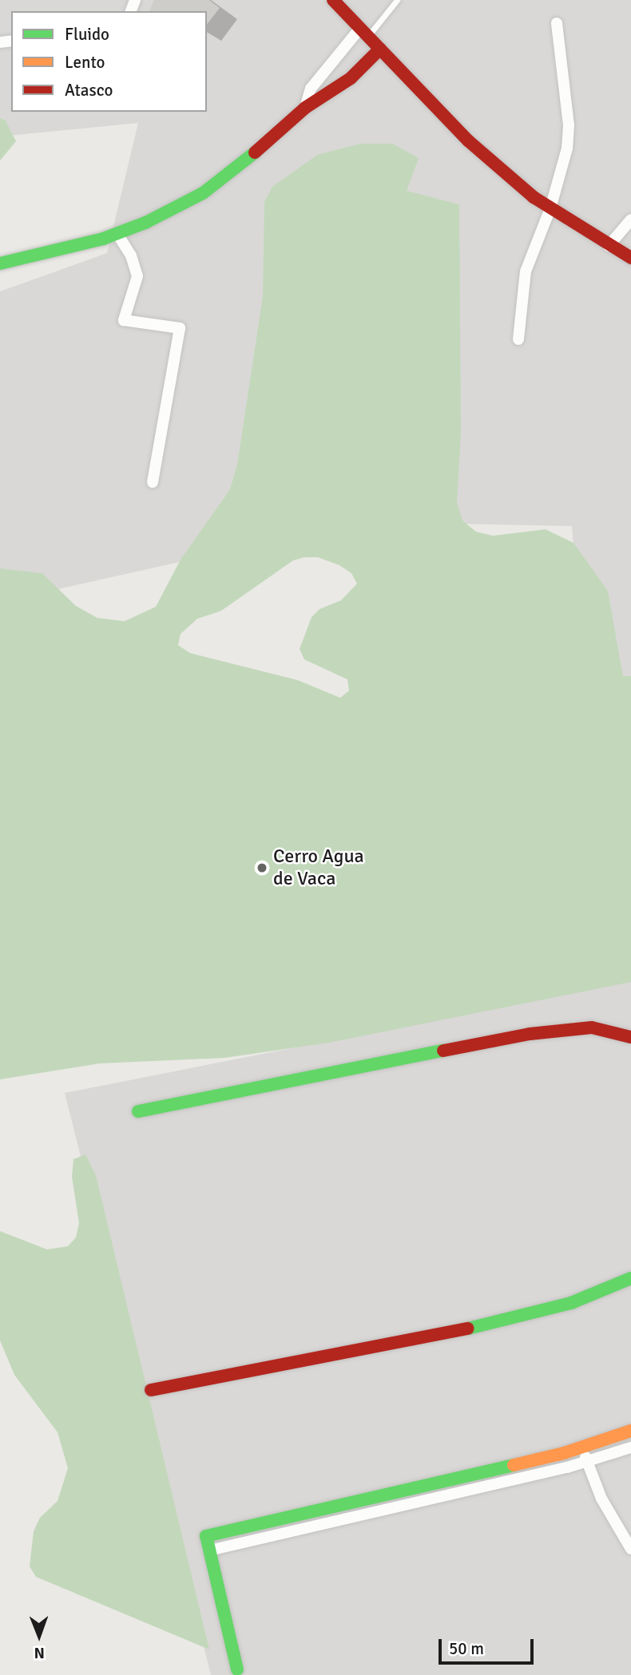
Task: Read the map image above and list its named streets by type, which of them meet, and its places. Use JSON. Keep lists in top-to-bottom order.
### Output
{
  "places": ["Cerro Agua de Vaca"],
  "legend": ["Fluido", "Lento", "Atasco"],
  "scale_bar": "50 m",
  "north": "bottom"
}
